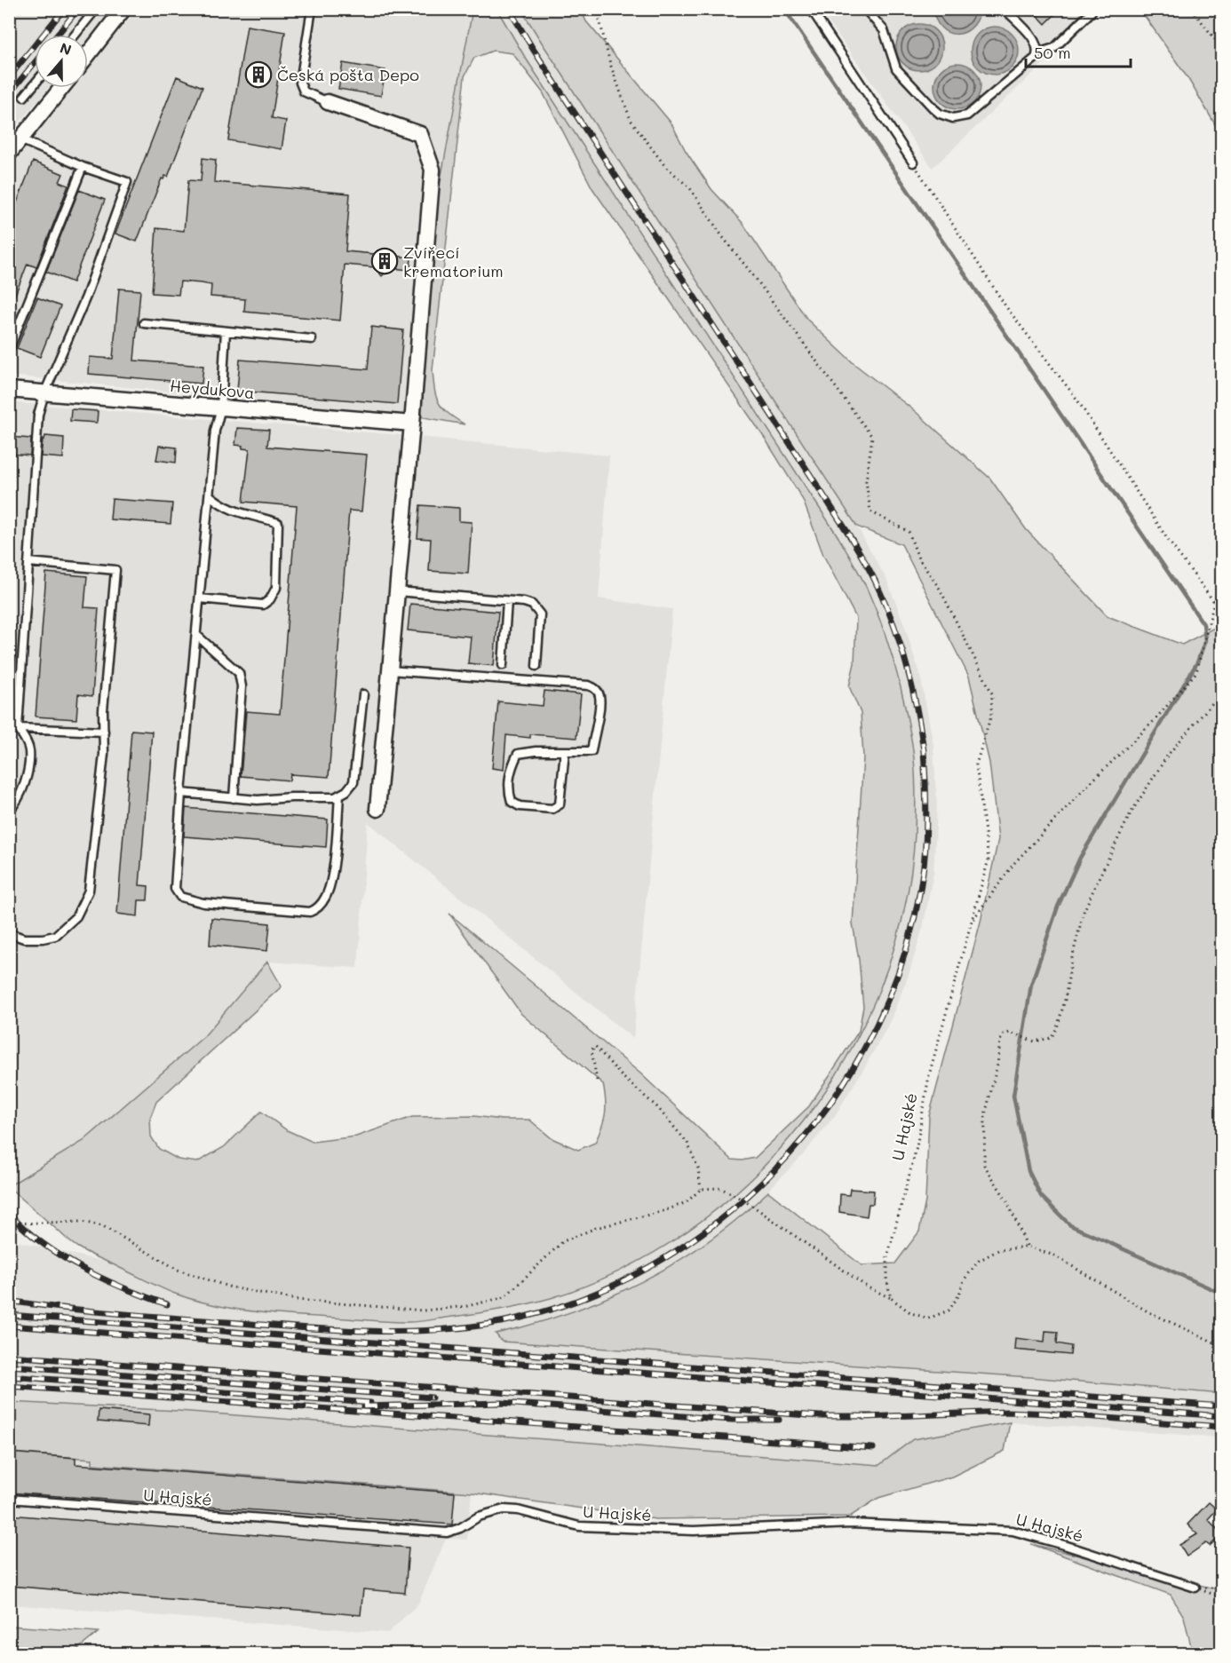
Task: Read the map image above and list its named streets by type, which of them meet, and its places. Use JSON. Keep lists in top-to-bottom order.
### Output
{
  "streets": {
    "street": ["Heydukova"],
    "lane": ["U Hajské"]
  },
  "places": {
    "building": ["Česká pošta Depo", "Zvířecí krematorium"]
  },
  "scale_bar": "50 m",
  "north": "top"
}
